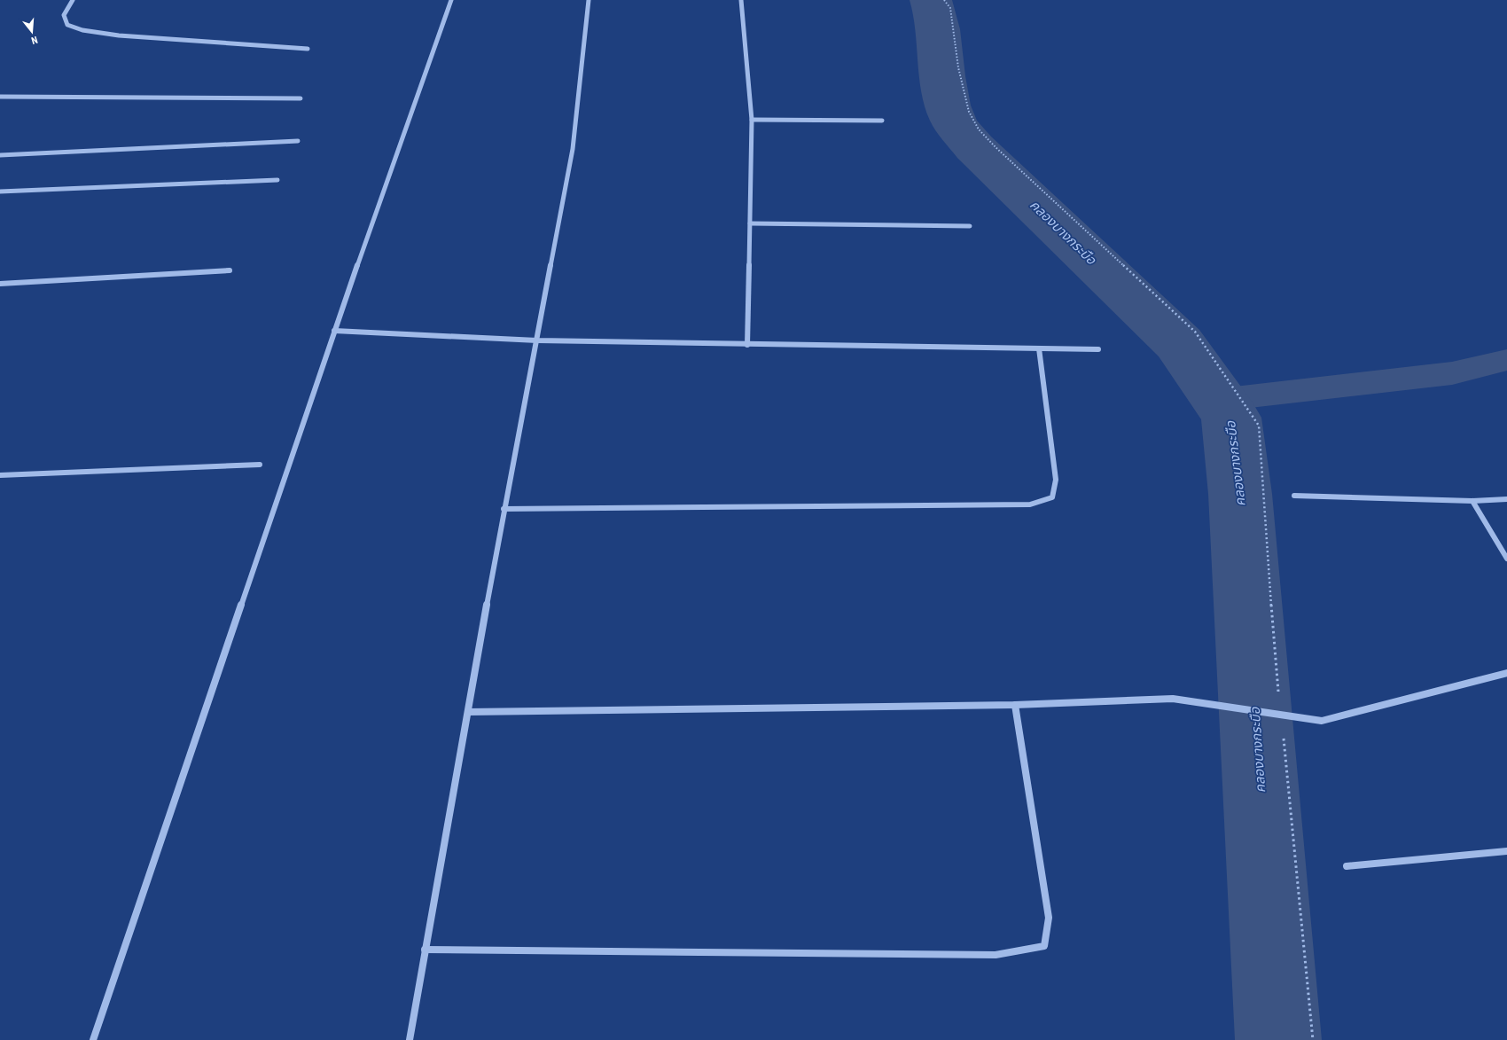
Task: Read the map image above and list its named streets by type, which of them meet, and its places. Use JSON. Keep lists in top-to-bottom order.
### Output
{
  "water": ["คลองบางกระบือ"],
  "north": "bottom"
}
